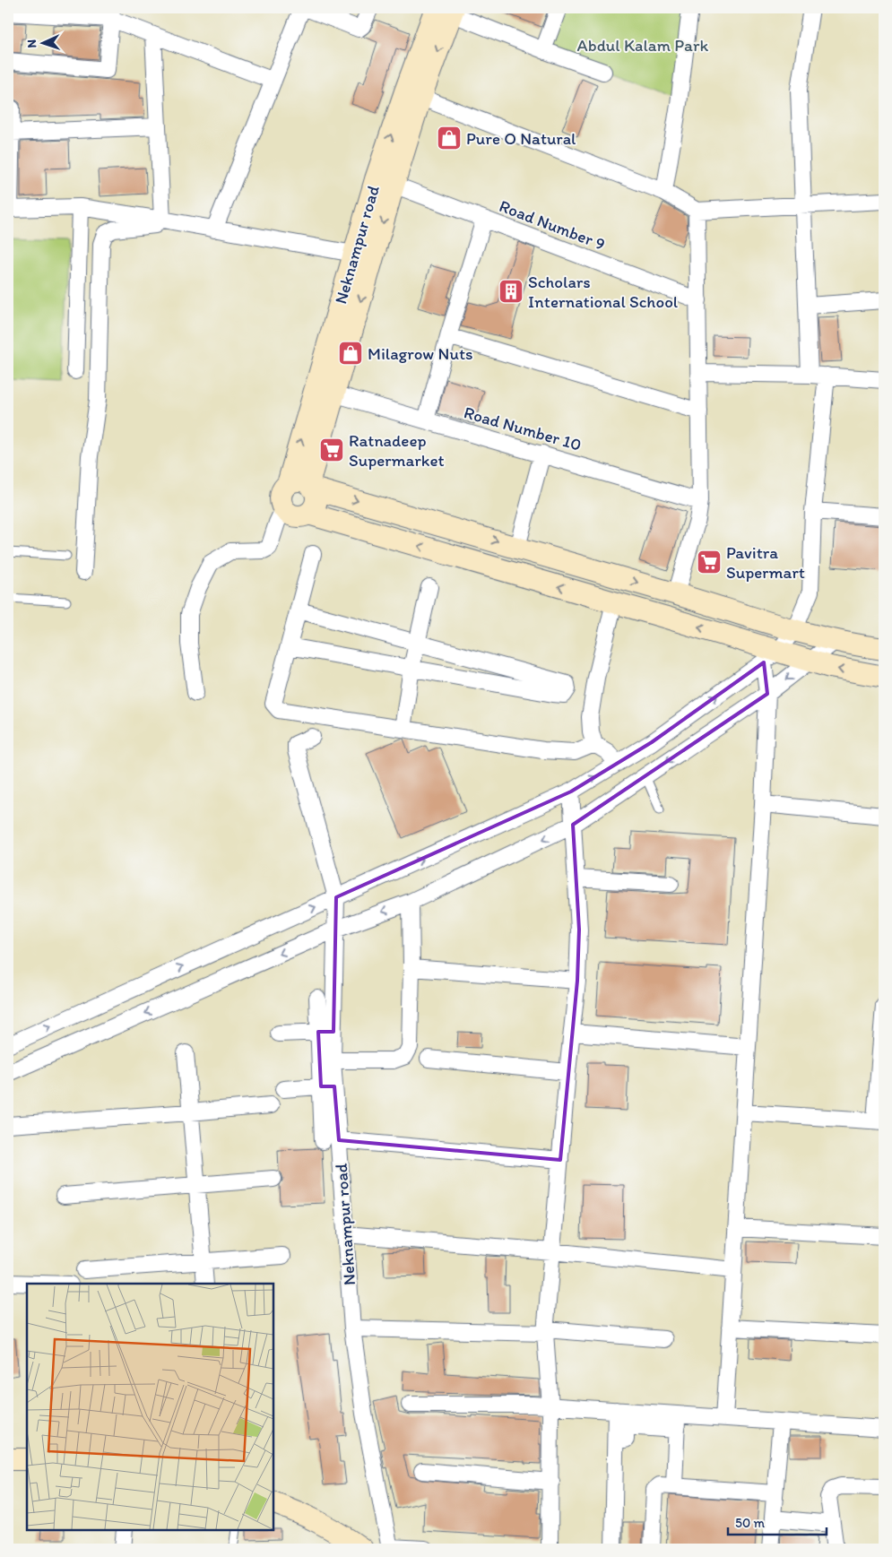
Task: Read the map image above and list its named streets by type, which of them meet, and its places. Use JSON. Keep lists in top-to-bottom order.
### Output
{
  "streets": {
    "street": ["Road Number 9", "Neknampur road", "Road Number 10"]
  },
  "crossings": [
    ["Road Number 9", "Neknampur road"],
    ["Neknampur road", "Road Number 10"]
  ],
  "parks": ["Abdul Kalam Park"],
  "places": {
    "shop": ["Pure O Natural", "Milagrow Nuts"],
    "building": ["Scholars International School"],
    "supermarket": ["Ratnadeep Supermarket", "Pavitra Supermart"]
  },
  "scale_bar": "50 m",
  "north": "left"
}
